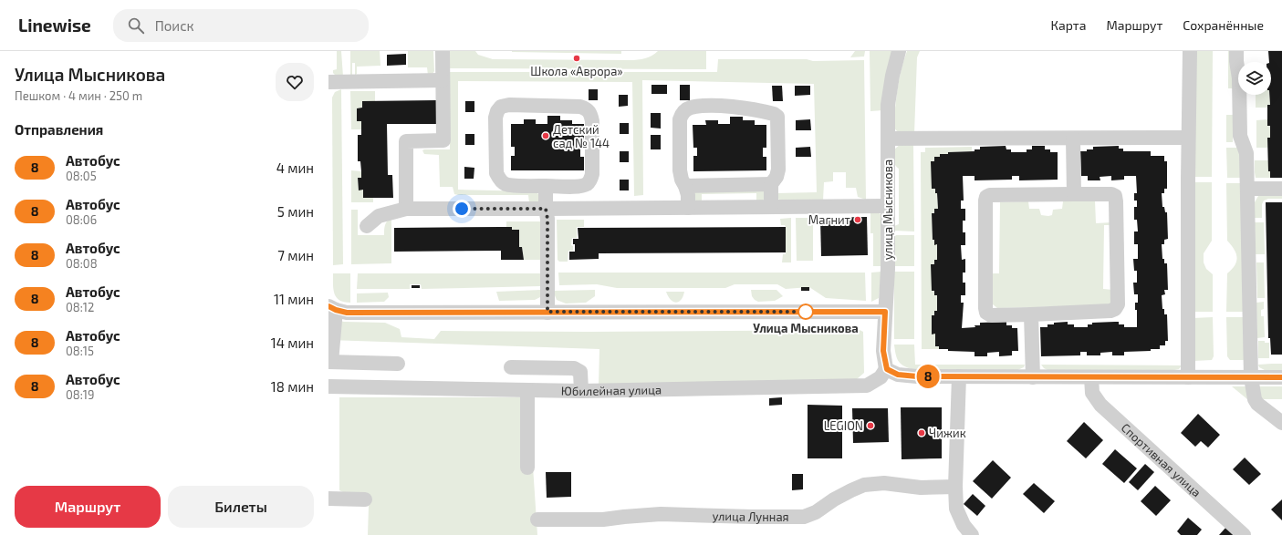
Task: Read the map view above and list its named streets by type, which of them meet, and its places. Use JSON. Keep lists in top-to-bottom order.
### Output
{
  "streets": {
    "street": [
      "улица Мысникова",
      "Юбилейная улица",
      "Спортивная улица",
      "улица Лунная"
    ]
  },
  "crossings": [
    ["улица Мысникова", "Юбилейная улица"]
  ],
  "places": [
    "Школа «Аврора»",
    "Детский сад № 144",
    "Магнит",
    "Улица Мысникова",
    "LEGION",
    "Чижик"
  ],
  "lines": ["bus line 8"],
  "page": {
    "header": "Linewise",
    "search": "Поиск",
    "nav": ["Карта", "Маршрут", "Сохранённые"],
    "heading": [
      ["Улица Мысникова", "Пешком · 4 мин · 250 m"],
      "Отправления"
    ],
    "on_map": "8",
    "list": [
      {
        "mark": "8",
        "name": "Автобус",
        "note": "08:05",
        "value": "4 мин"
      },
      {
        "mark": "8",
        "name": "Автобус",
        "note": "08:06",
        "value": "5 мин"
      },
      {
        "mark": "8",
        "name": "Автобус",
        "note": "08:08",
        "value": "7 мин"
      },
      {
        "mark": "8",
        "name": "Автобус",
        "note": "08:12",
        "value": "11 мин"
      },
      {
        "mark": "8",
        "name": "Автобус",
        "note": "08:15",
        "value": "14 мин"
      },
      {
        "mark": "8",
        "name": "Автобус",
        "note": "08:19",
        "value": "18 мин"
      }
    ],
    "buttons": ["Маршрут", "Билеты"]
  }
}
